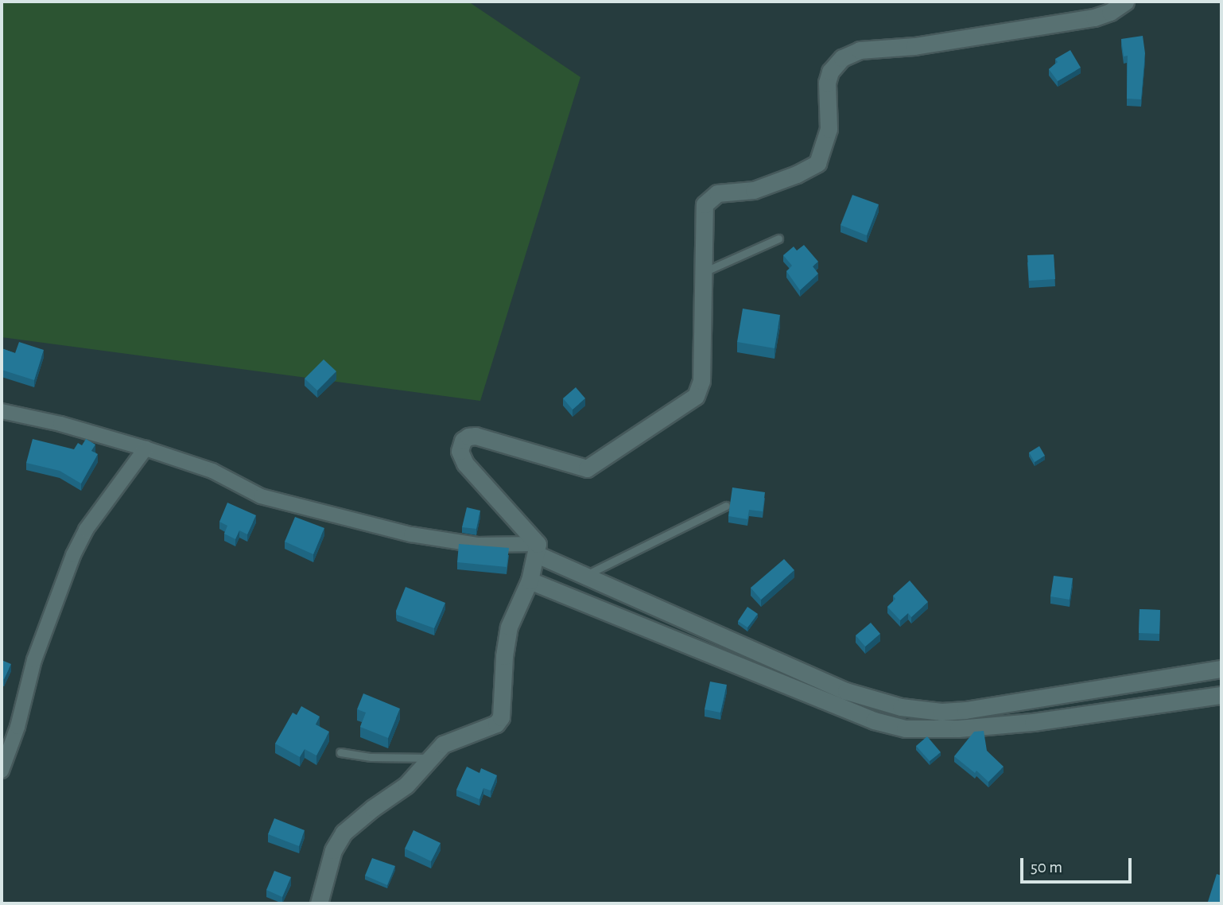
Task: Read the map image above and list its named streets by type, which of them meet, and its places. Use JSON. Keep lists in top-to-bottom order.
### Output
{
  "scale_bar": "50 m"
}
